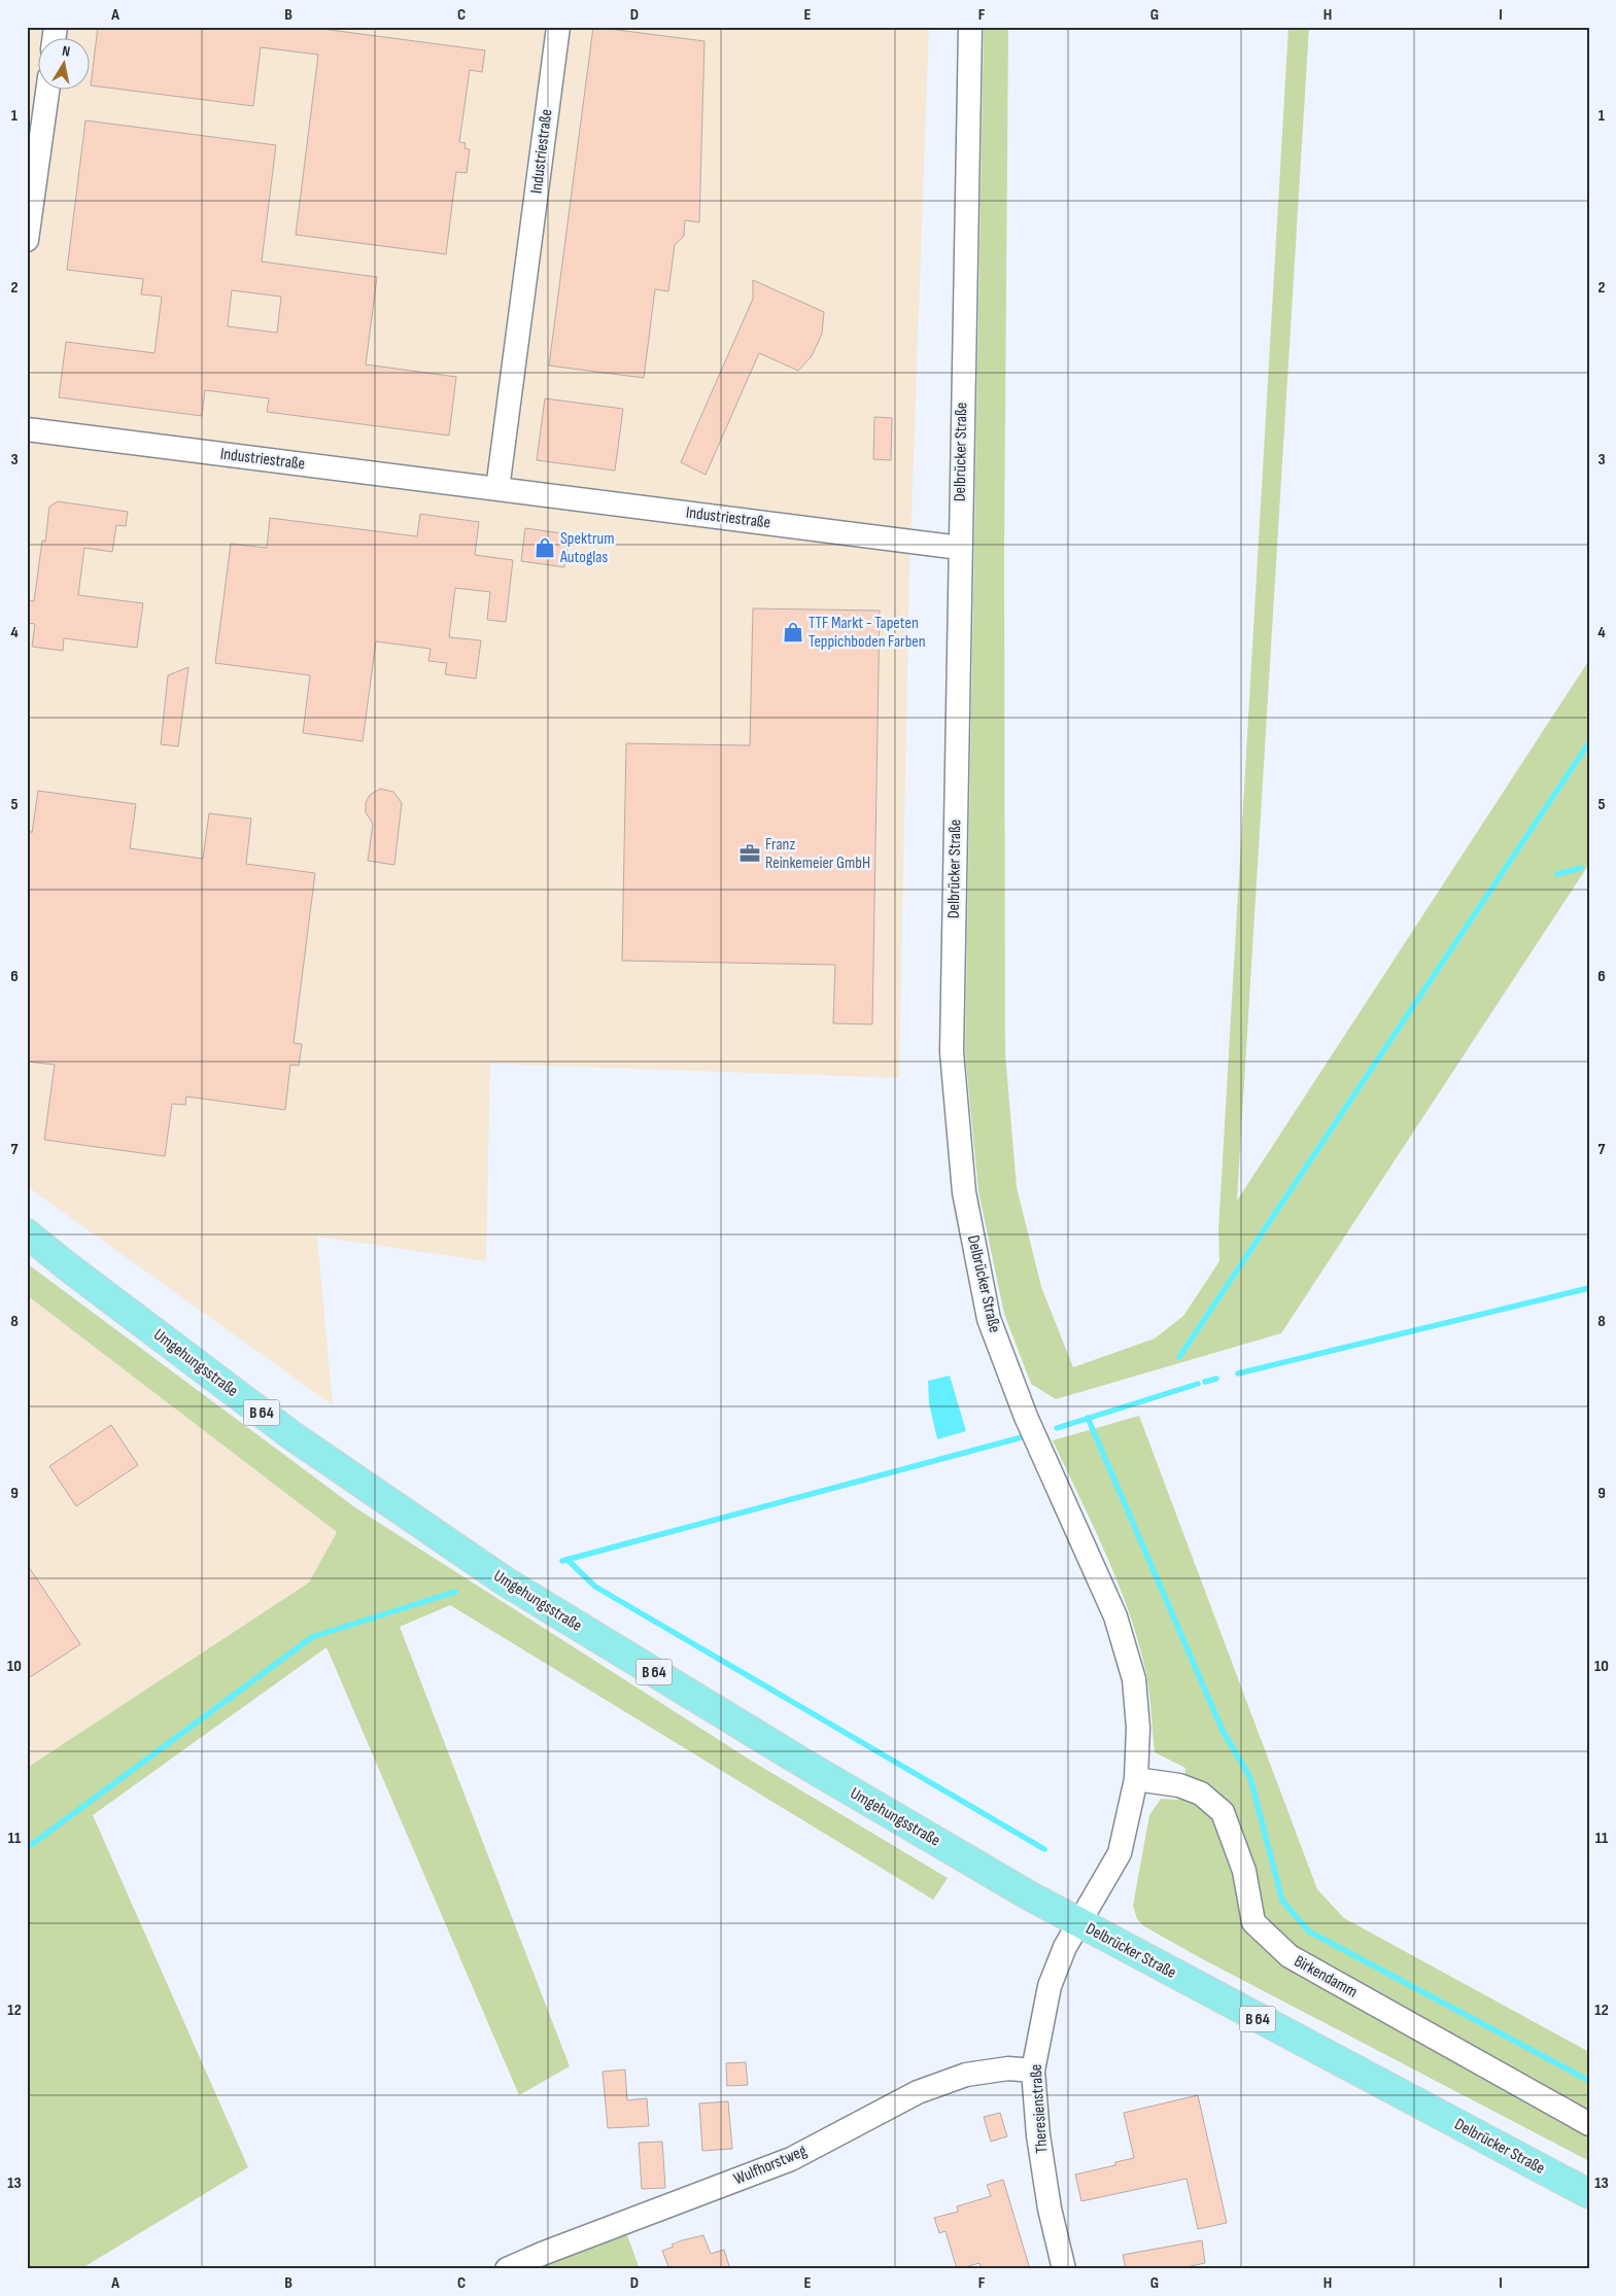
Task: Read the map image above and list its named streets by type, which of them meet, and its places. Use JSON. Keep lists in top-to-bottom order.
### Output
{
  "streets": {
    "main road": ["Delbrücker Straße", "Umgehungsstraße", "B 64"],
    "street": [
      "Industriestraße",
      "Birkendamm",
      "Theresienstraße",
      "Wulfhorstweg"
    ]
  },
  "crossings": [
    ["Industriestraße", "Delbrücker Straße"],
    ["Delbrücker Straße", "Umgehungsstraße"],
    ["Delbrücker Straße", "Birkendamm"],
    ["Delbrücker Straße", "Theresienstraße"],
    ["Umgehungsstraße", "Theresienstraße"],
    ["Theresienstraße", "Wulfhorstweg"]
  ],
  "places": {
    "shop": ["Spektrum Autoglas", "TTF Markt - Tapeten Teppichboden Farben"],
    "office": ["Franz Reinkemeier GmbH"]
  },
  "north": "top",
  "grid": {
    "columns": [
      "A",
      "B",
      "C",
      "D",
      "E",
      "F",
      "G",
      "H",
      "I"
    ],
    "rows": [
      "1",
      "2",
      "3",
      "4",
      "5",
      "6",
      "7",
      "8",
      "9",
      "10",
      "11",
      "12",
      "13"
    ]
  }
}
